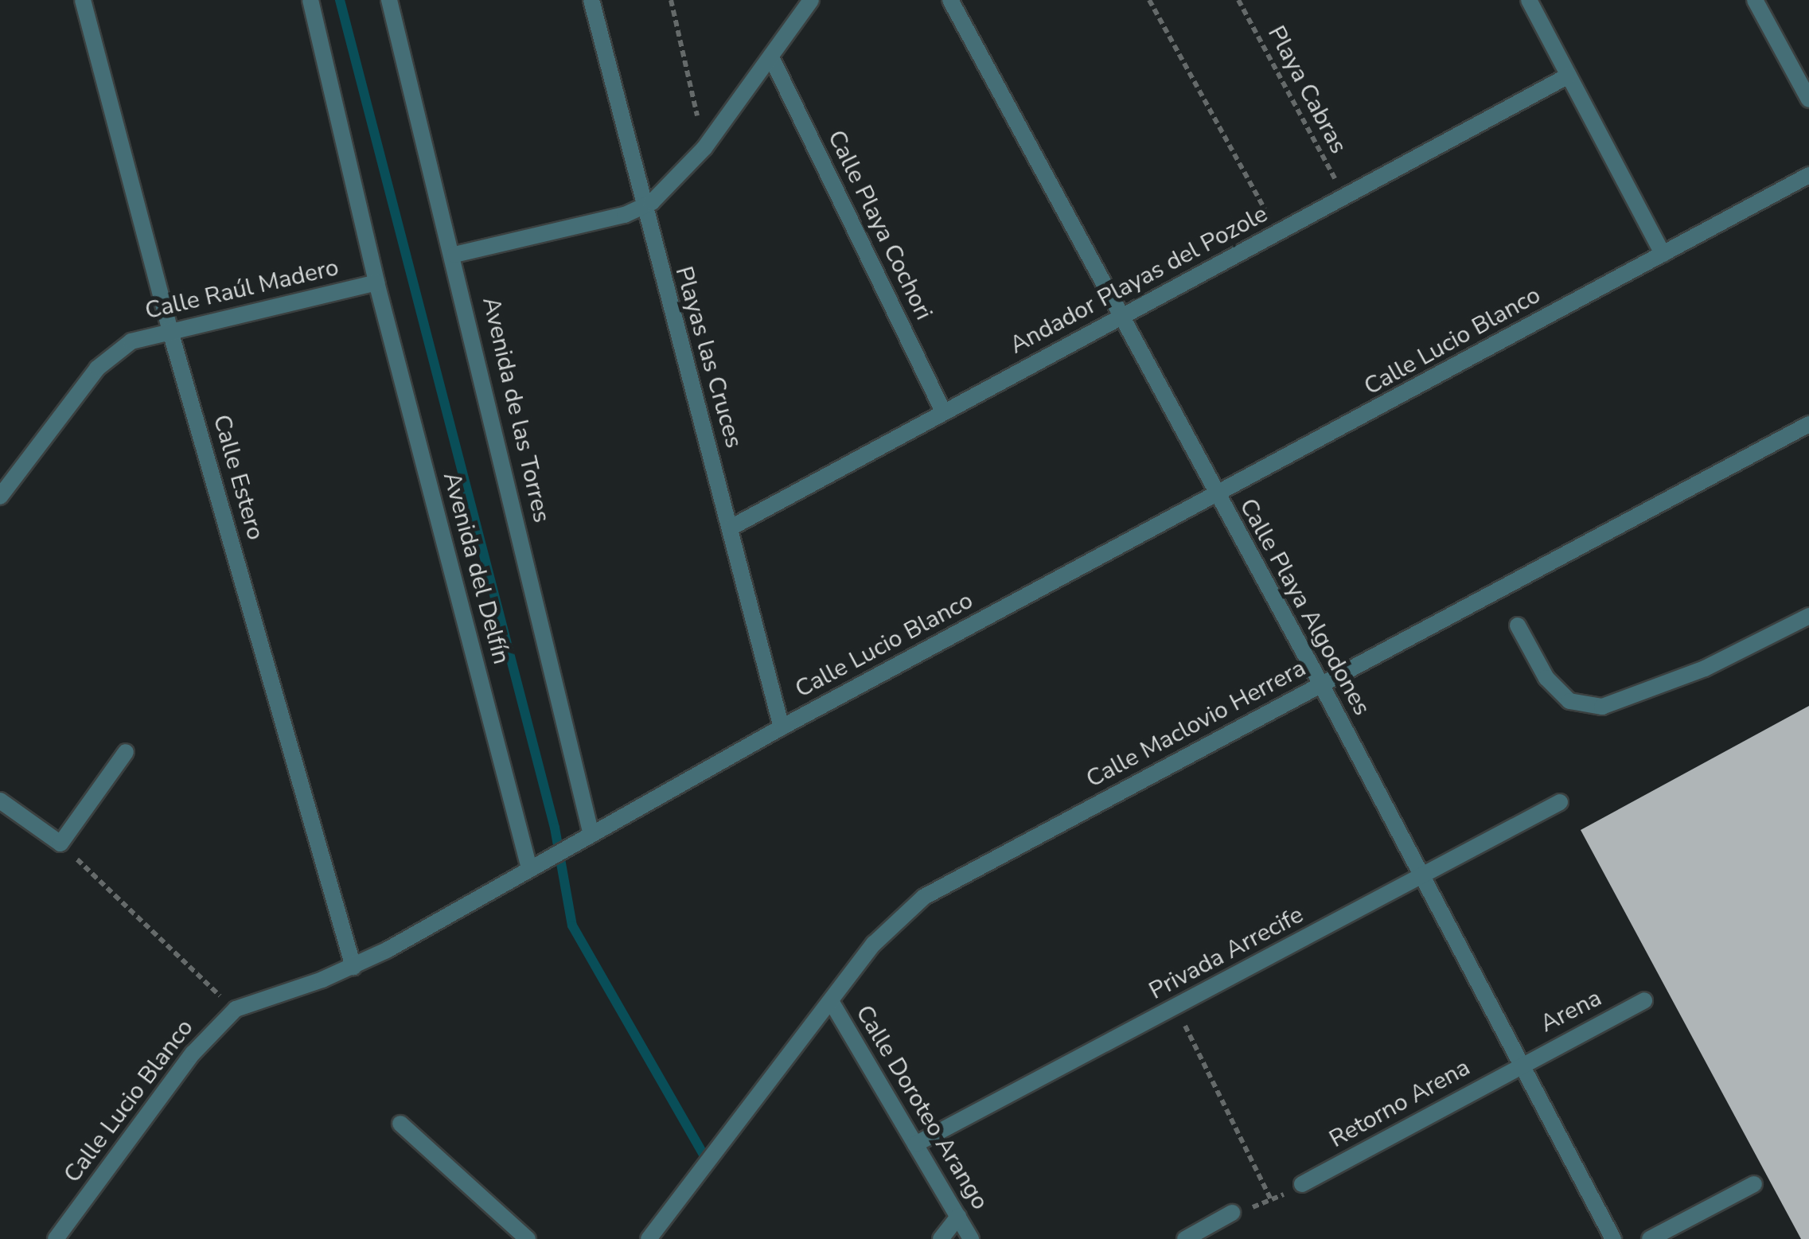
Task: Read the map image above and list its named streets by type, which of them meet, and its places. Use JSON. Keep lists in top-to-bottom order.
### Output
{
  "streets": {
    "street": [
      "Calle Playa Cochori",
      "Andador Playas del Pozole",
      "Calle Raúl Madero",
      "Calle Lucio Blanco",
      "Playas las Cruces",
      "Avenida de las Torres",
      "Calle Estero",
      "Avenida del Delfín",
      "Calle Playa Algodones",
      "Calle Maclovio Herrera",
      "Privada Arrecife",
      "Arena",
      "Retorno Arena",
      "Calle Doroteo Arango"
    ],
    "path": ["Playa Cabras"]
  },
  "crossings": [
    ["Playa Cabras", "Andador Playas del Pozole"],
    ["Calle Playa Cochori", "Andador Playas del Pozole"],
    ["Andador Playas del Pozole", "Playas las Cruces"],
    ["Andador Playas del Pozole", "Calle Playa Algodones"],
    ["Calle Raúl Madero", "Calle Estero"],
    ["Calle Raúl Madero", "Avenida del Delfín"],
    ["Calle Lucio Blanco", "Playas las Cruces"],
    ["Calle Lucio Blanco", "Avenida de las Torres"],
    ["Calle Lucio Blanco", "Calle Estero"],
    ["Calle Lucio Blanco", "Avenida del Delfín"],
    ["Calle Lucio Blanco", "Calle Playa Algodones"],
    ["Calle Playa Algodones", "Calle Maclovio Herrera"],
    ["Calle Playa Algodones", "Privada Arrecife"],
    ["Calle Playa Algodones", "Arena"],
    ["Calle Playa Algodones", "Retorno Arena"],
    ["Calle Maclovio Herrera", "Calle Doroteo Arango"],
    ["Privada Arrecife", "Calle Doroteo Arango"],
    ["Arena", "Retorno Arena"]
  ]
}
